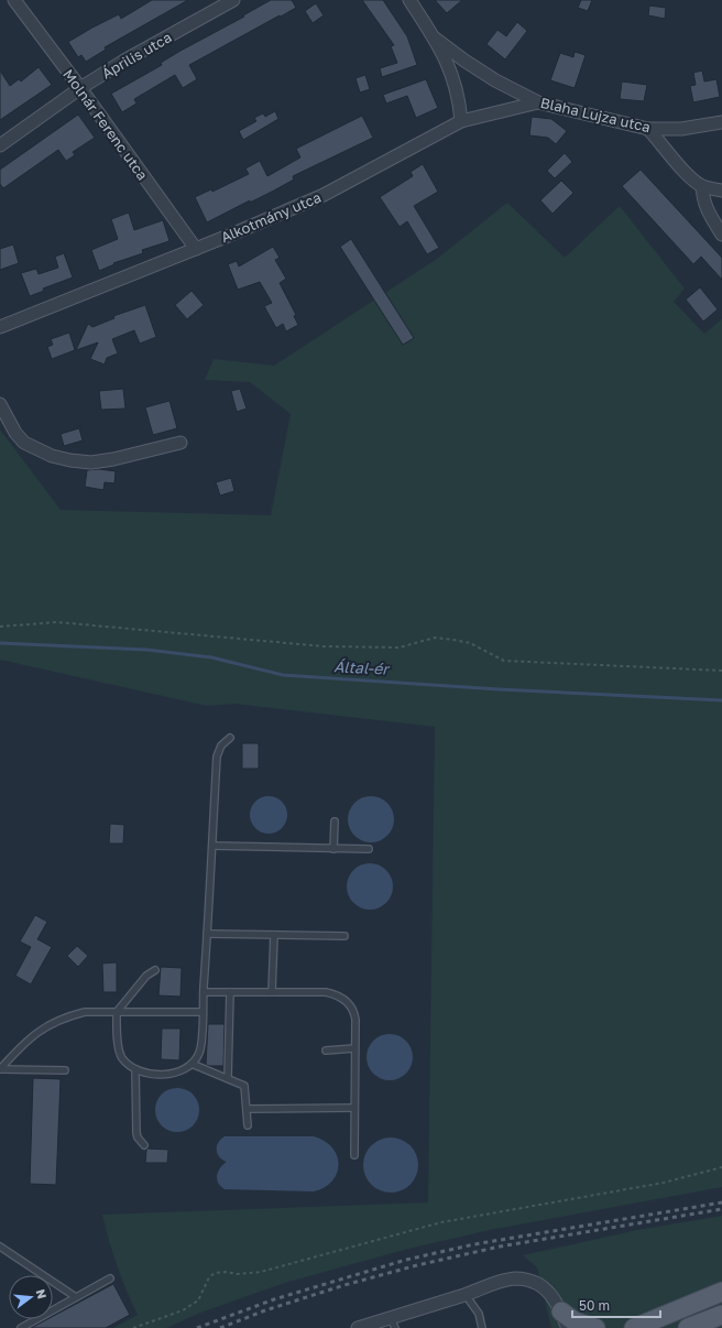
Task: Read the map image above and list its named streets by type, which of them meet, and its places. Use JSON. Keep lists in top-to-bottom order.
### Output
{
  "streets": {
    "street": [
      "Április utca",
      "Blaha Lujza utca",
      "Molnár Ferenc utca",
      "Alkotmány utca"
    ]
  },
  "crossings": [
    ["Április utca", "Molnár Ferenc utca"],
    ["Blaha Lujza utca", "Alkotmány utca"],
    ["Molnár Ferenc utca", "Alkotmány utca"]
  ],
  "water": ["Által-ér"],
  "scale_bar": "50 m",
  "north": "right"
}
